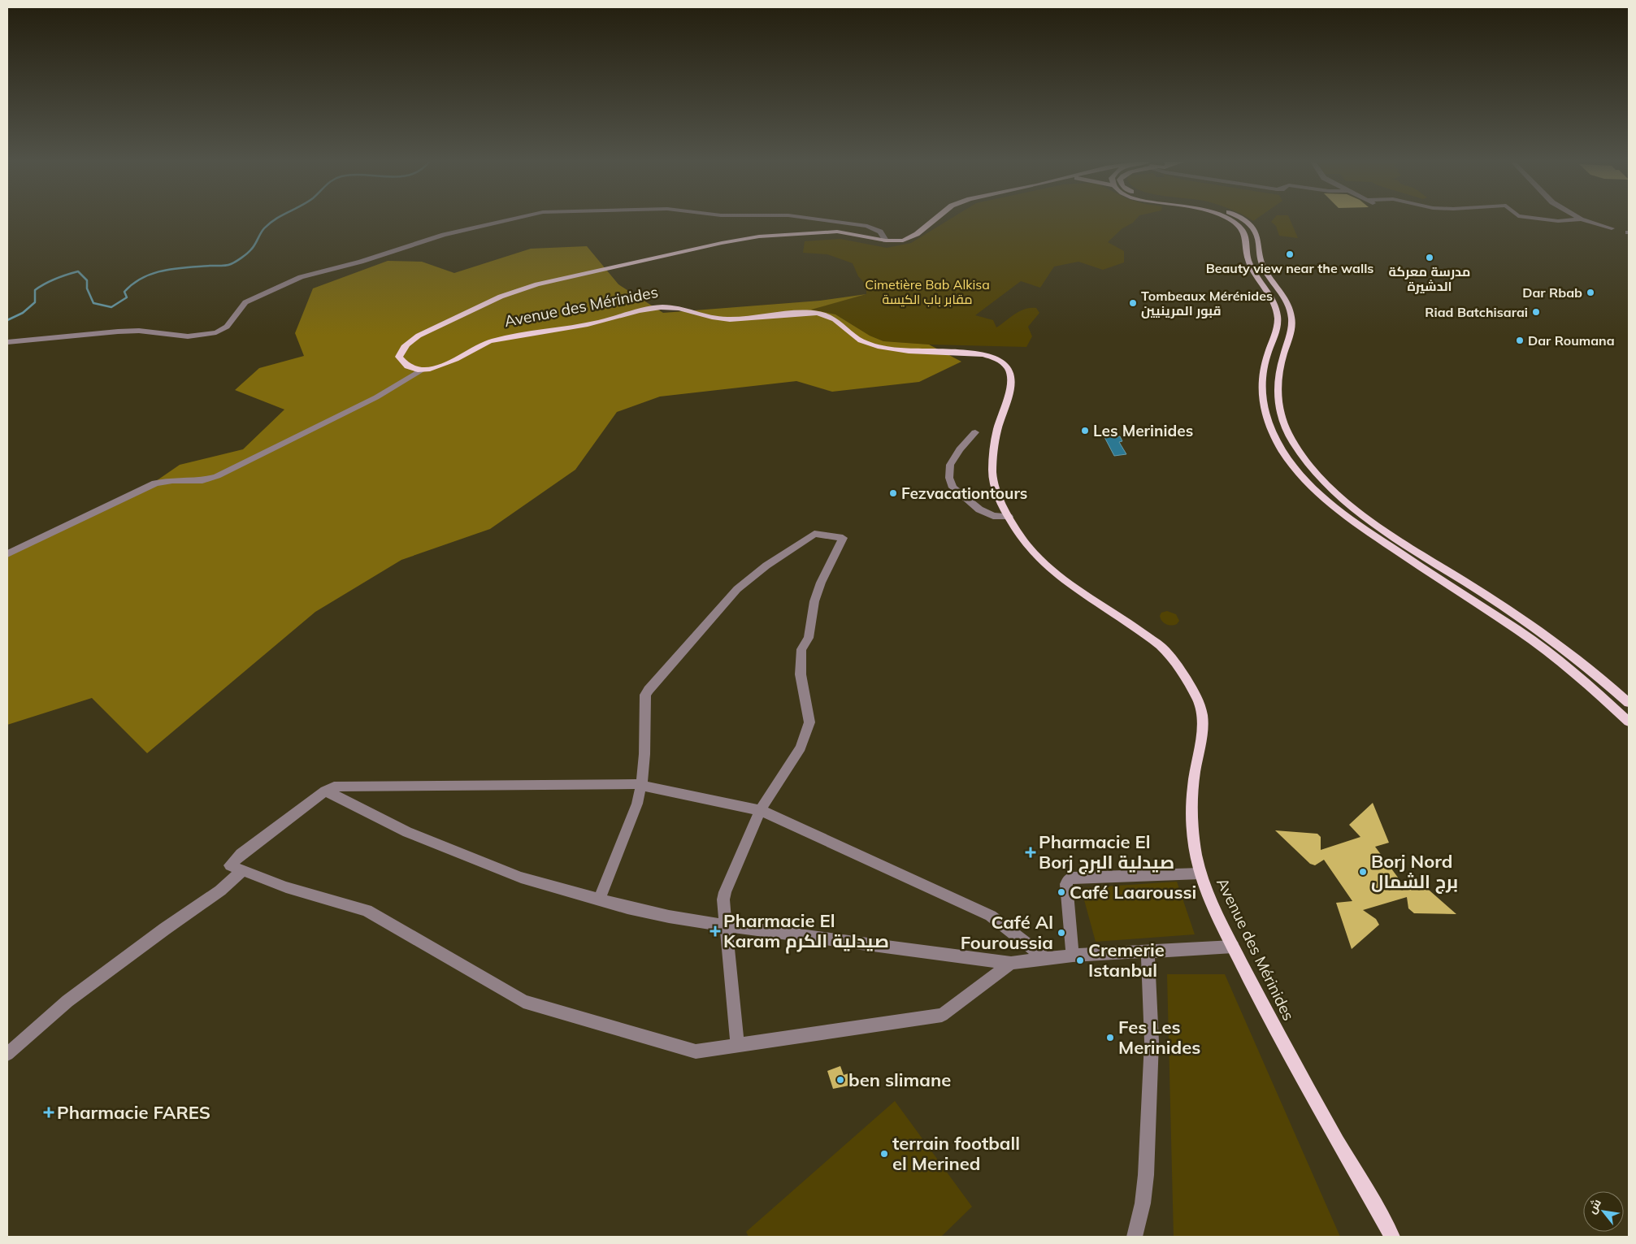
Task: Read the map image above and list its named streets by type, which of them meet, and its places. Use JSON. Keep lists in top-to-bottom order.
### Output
{
  "streets": {
    "main road": ["Avenue des Mérinides"]
  },
  "parks": ["Cimetière Bab Alkisa مقابر باب الكيسة"],
  "places": {
    "other": [
      "Beauty view near the walls",
      "مدرسة معركة الدشيرة",
      "Dar Rbab",
      "Tombeaux Mérénides قبور المرينيين",
      "Riad Batchisarai",
      "Dar Roumana",
      "Les Merinides",
      "Fezvacationtours",
      "Borj Nord برج الشمال",
      "Café Laaroussi",
      "Café Al Fouroussia",
      "Cremerie Istanbul",
      "Fes Les Merinides",
      "ben slimane",
      "terrain football el Merined"
    ],
    "health": ["Pharmacie El Borj صيدلية البرج", "Pharmacie El Karam صيدلية الكرم", "Pharmacie FARES"]
  },
  "north": "top left"
}
